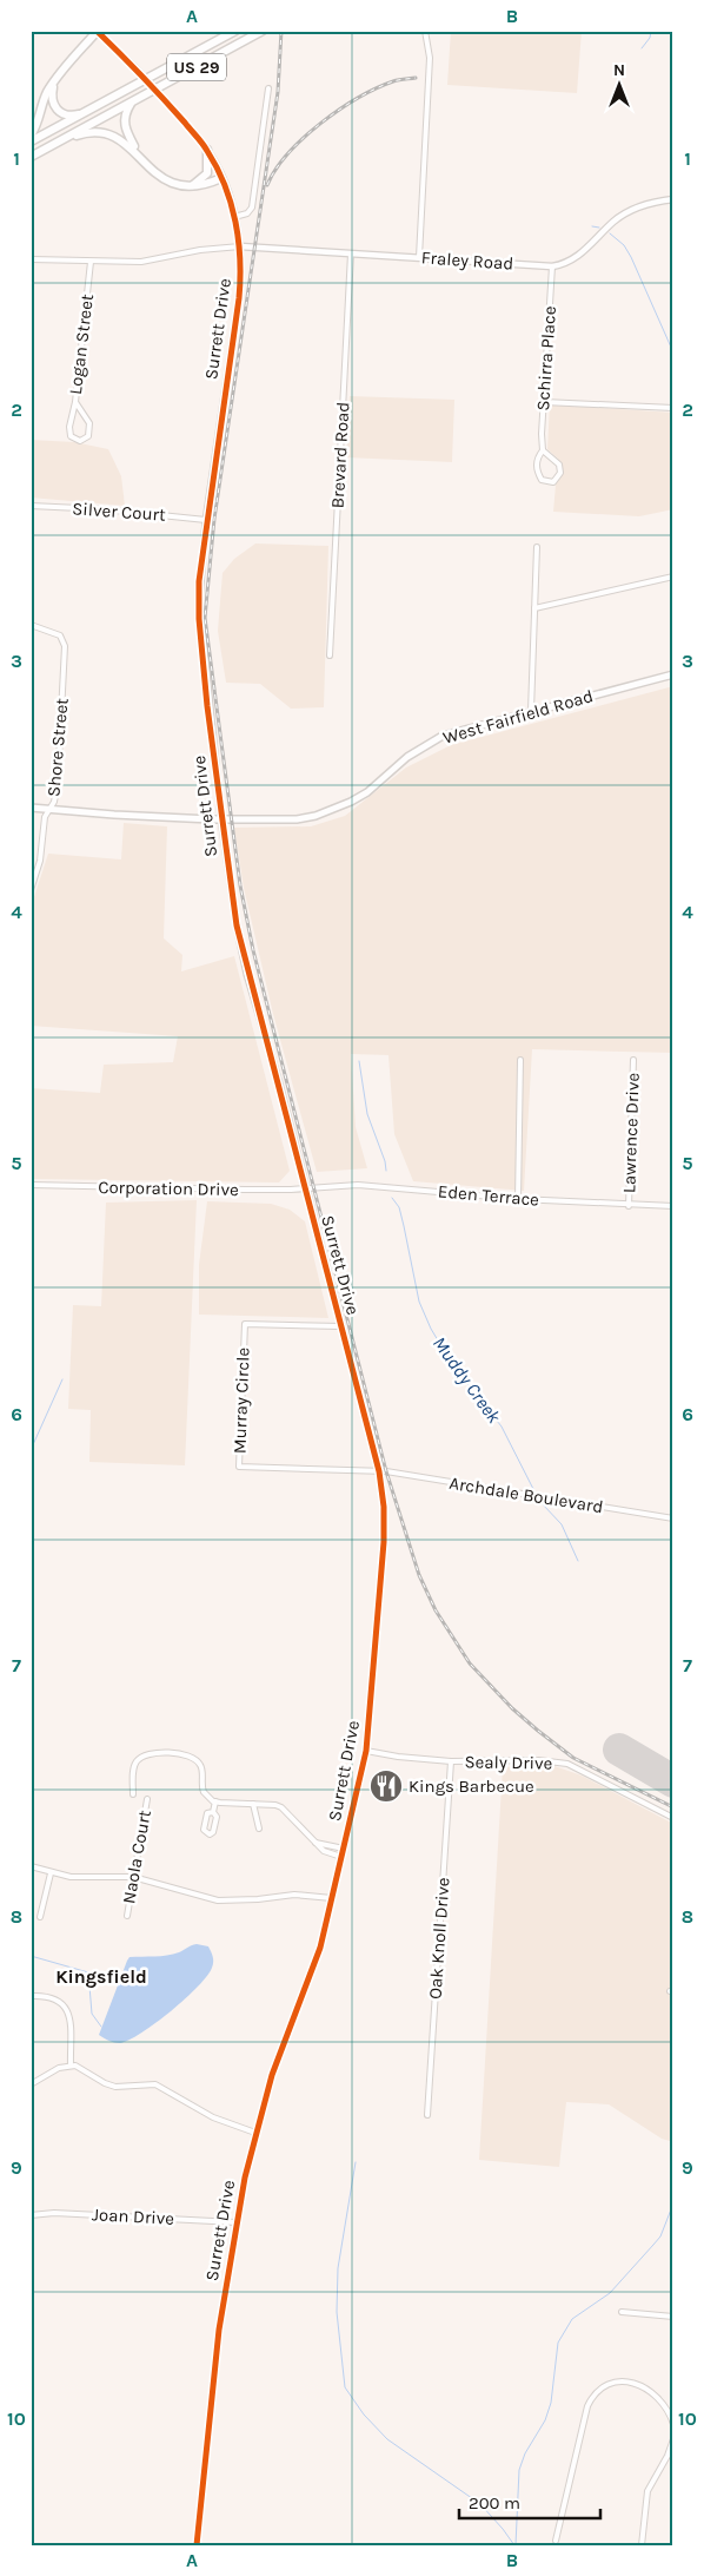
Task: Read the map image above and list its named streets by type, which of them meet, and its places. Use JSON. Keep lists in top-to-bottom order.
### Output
{
  "streets": {
    "highway": ["US 29"],
    "main road": ["West Fairfield Road"],
    "street": [
      "Fraley Road",
      "Surrett Drive",
      "Logan Street",
      "Schirra Place",
      "Brevard Road",
      "Silver Court",
      "Shore Street",
      "Lawrence Drive",
      "Corporation Drive",
      "Eden Terrace",
      "Murray Circle",
      "Archdale Boulevard",
      "Sealy Drive",
      "Naola Court",
      "Oak Knoll Drive",
      "Joan Drive"
    ]
  },
  "crossings": [
    ["Fraley Road", "Surrett Drive"],
    ["Fraley Road", "Schirra Place"],
    ["Fraley Road", "Brevard Road"],
    ["Surrett Drive", "Silver Court"],
    ["Surrett Drive", "West Fairfield Road"],
    ["Surrett Drive", "Corporation Drive"],
    ["Surrett Drive", "Eden Terrace"],
    ["Surrett Drive", "Murray Circle"],
    ["Surrett Drive", "Archdale Boulevard"],
    ["Surrett Drive", "Sealy Drive"],
    ["Surrett Drive", "Joan Drive"],
    ["West Fairfield Road", "Shore Street"],
    ["Lawrence Drive", "Eden Terrace"],
    ["Corporation Drive", "Eden Terrace"],
    ["Murray Circle", "Archdale Boulevard"],
    ["Sealy Drive", "Oak Knoll Drive"]
  ],
  "districts": ["Kingsfield"],
  "water": ["Muddy Creek"],
  "places": {
    "restaurant": ["Kings Barbecue"]
  },
  "scale_bar": "200 m",
  "north": "top",
  "grid": {
    "columns": ["A", "B"],
    "rows": [
      "1",
      "2",
      "3",
      "4",
      "5",
      "6",
      "7",
      "8",
      "9",
      "10"
    ]
  }
}
